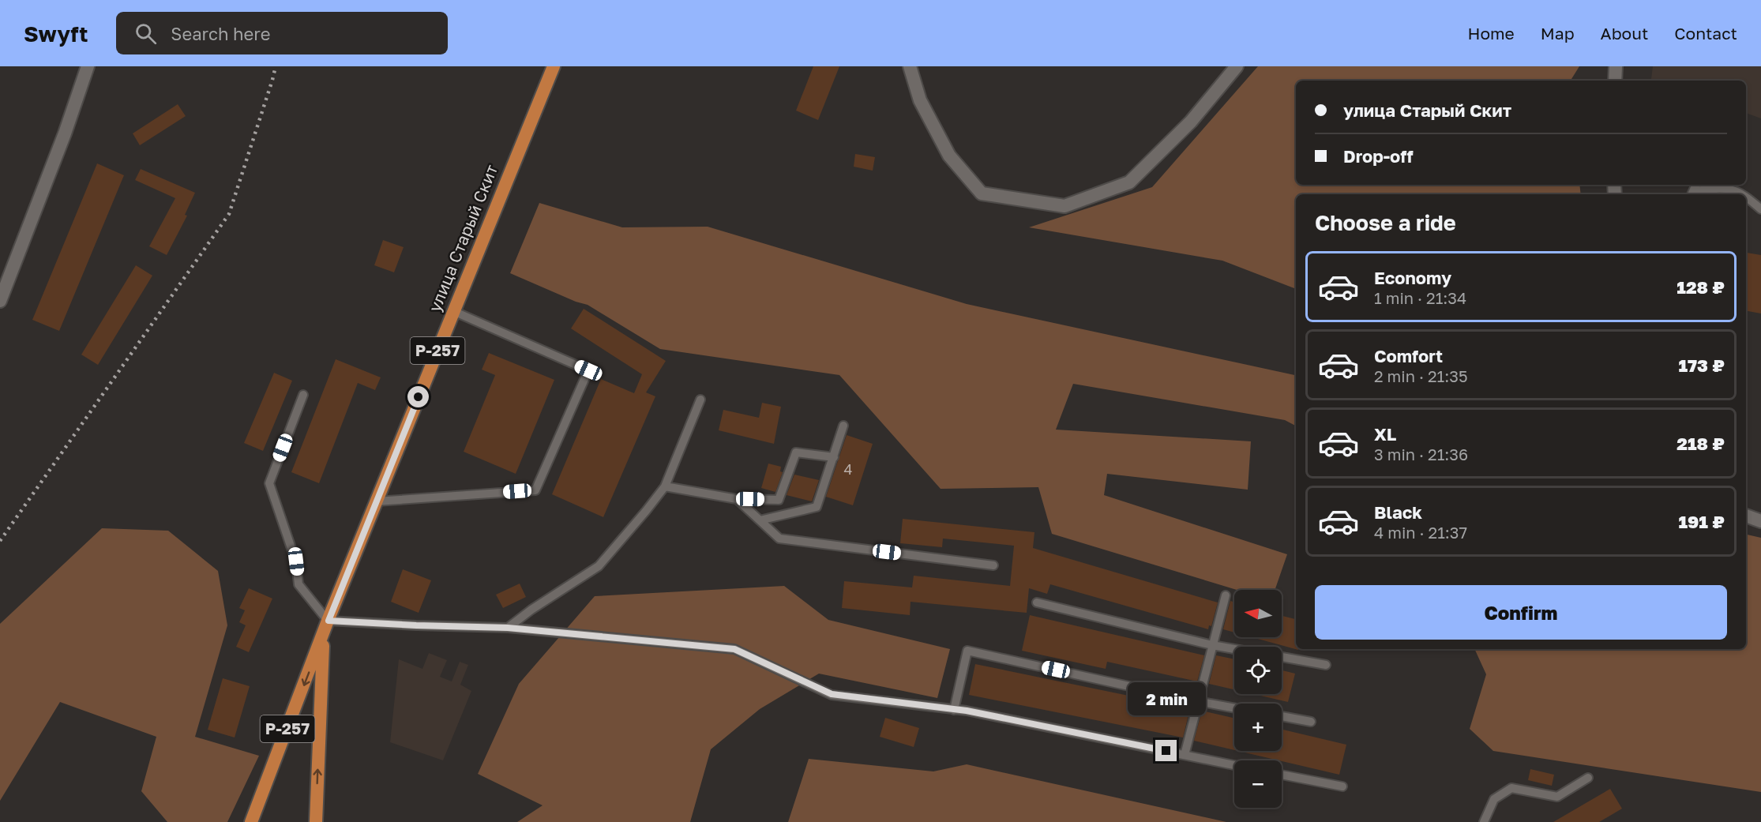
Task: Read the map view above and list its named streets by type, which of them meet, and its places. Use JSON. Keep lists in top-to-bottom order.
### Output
{
  "streets": {
    "highway": ["улица Старый Скит", "Р-257"]
  },
  "crossings": [
    ["улица Старый Скит", "Р-257"]
  ],
  "house_numbers": ["4"],
  "north": "left",
  "page": {
    "header": "Swyft",
    "search": "Search here",
    "nav": [
      "Home",
      "Map",
      "About",
      "Contact"
    ],
    "banner": ["улица Старый Скит", "Drop-off"],
    "heading": "Choose a ride",
    "list": [
      {
        "name": "Economy",
        "note": "1 min · 21:34",
        "value": "128 ₽"
      },
      {
        "name": "Comfort",
        "note": "2 min · 21:35",
        "value": "173 ₽"
      },
      {
        "name": "XL",
        "note": "3 min · 21:36",
        "value": "218 ₽"
      },
      {
        "name": "Black",
        "note": "4 min · 21:37",
        "value": "191 ₽"
      }
    ],
    "buttons": "Confirm",
    "map_buttons": ["+", "−"],
    "bubble": "2 min"
  }
}
